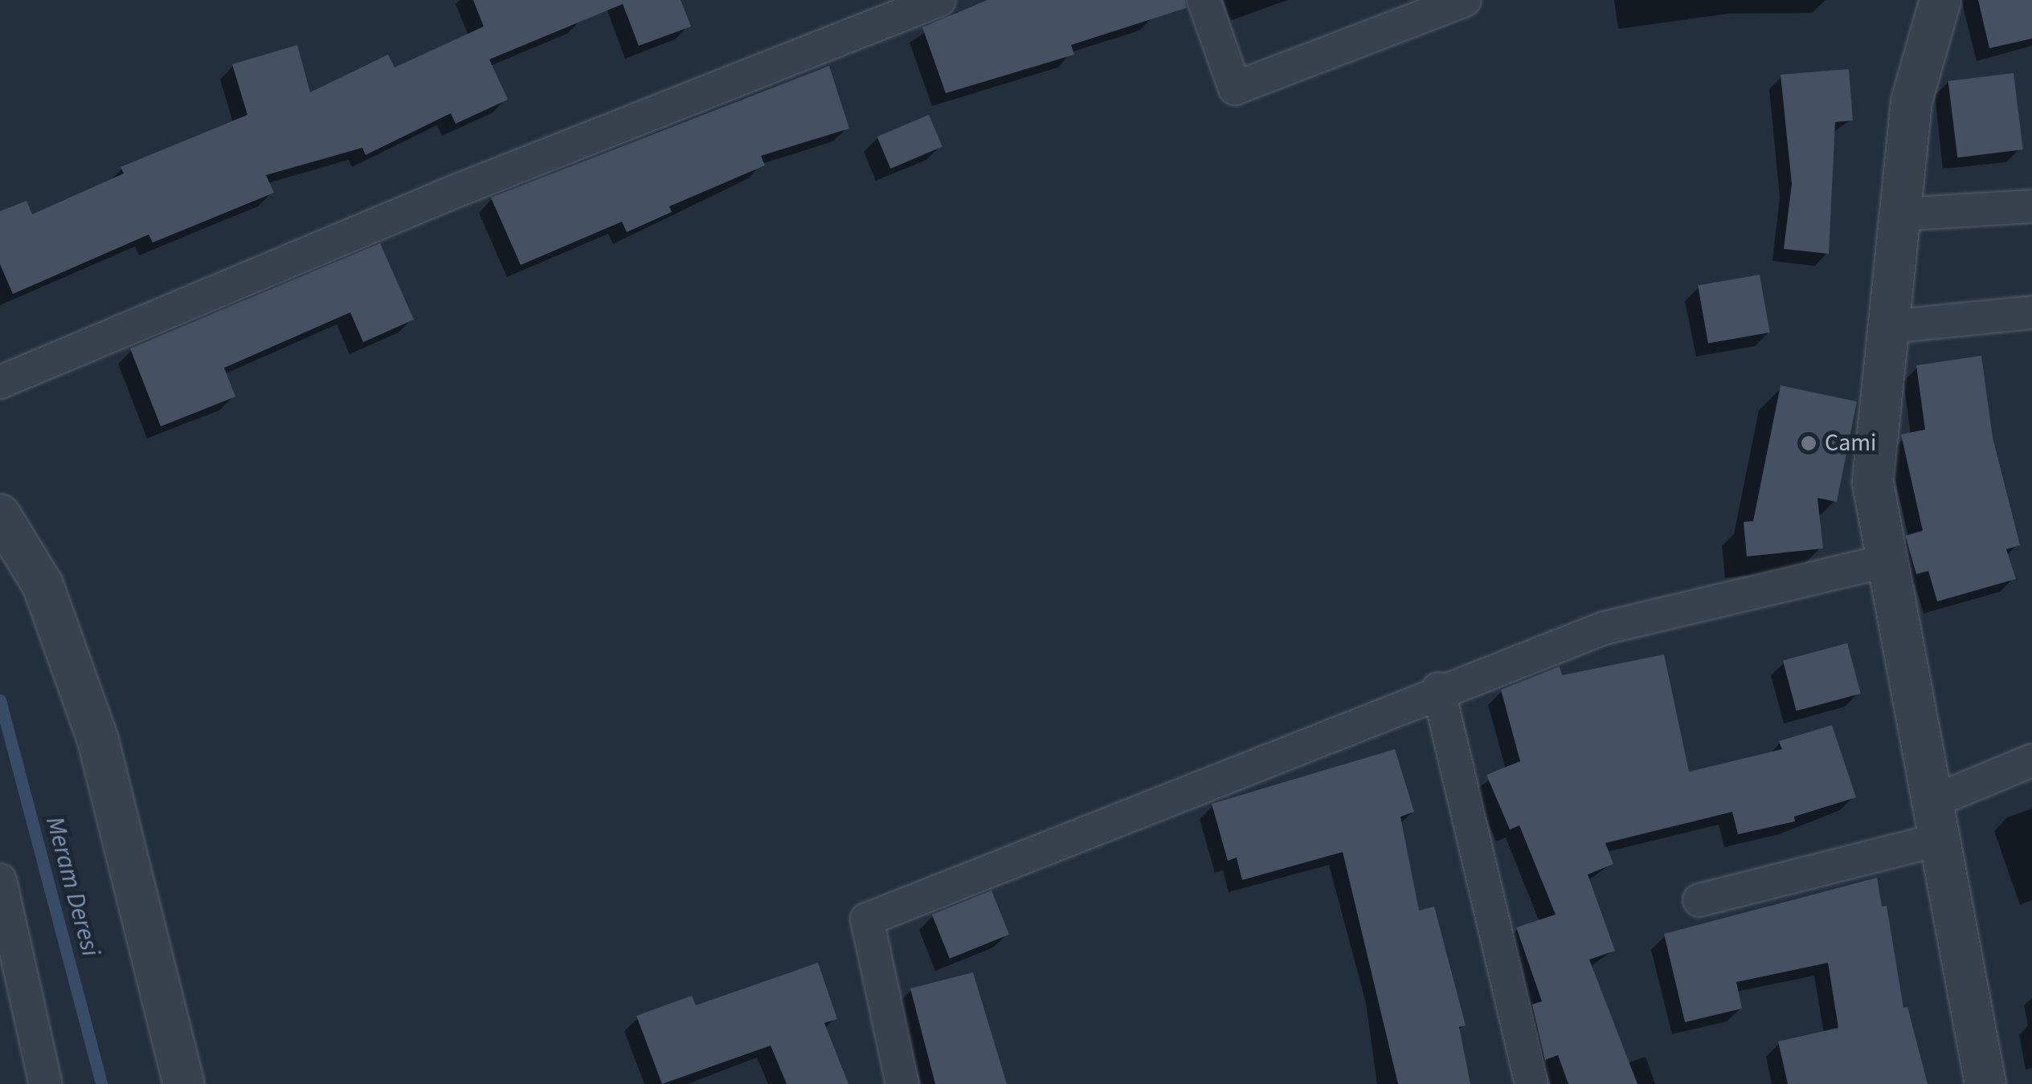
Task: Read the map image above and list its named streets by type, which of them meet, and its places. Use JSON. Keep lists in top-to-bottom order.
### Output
{
  "water": ["Meram Deresi"],
  "places": ["Cami"]
}
